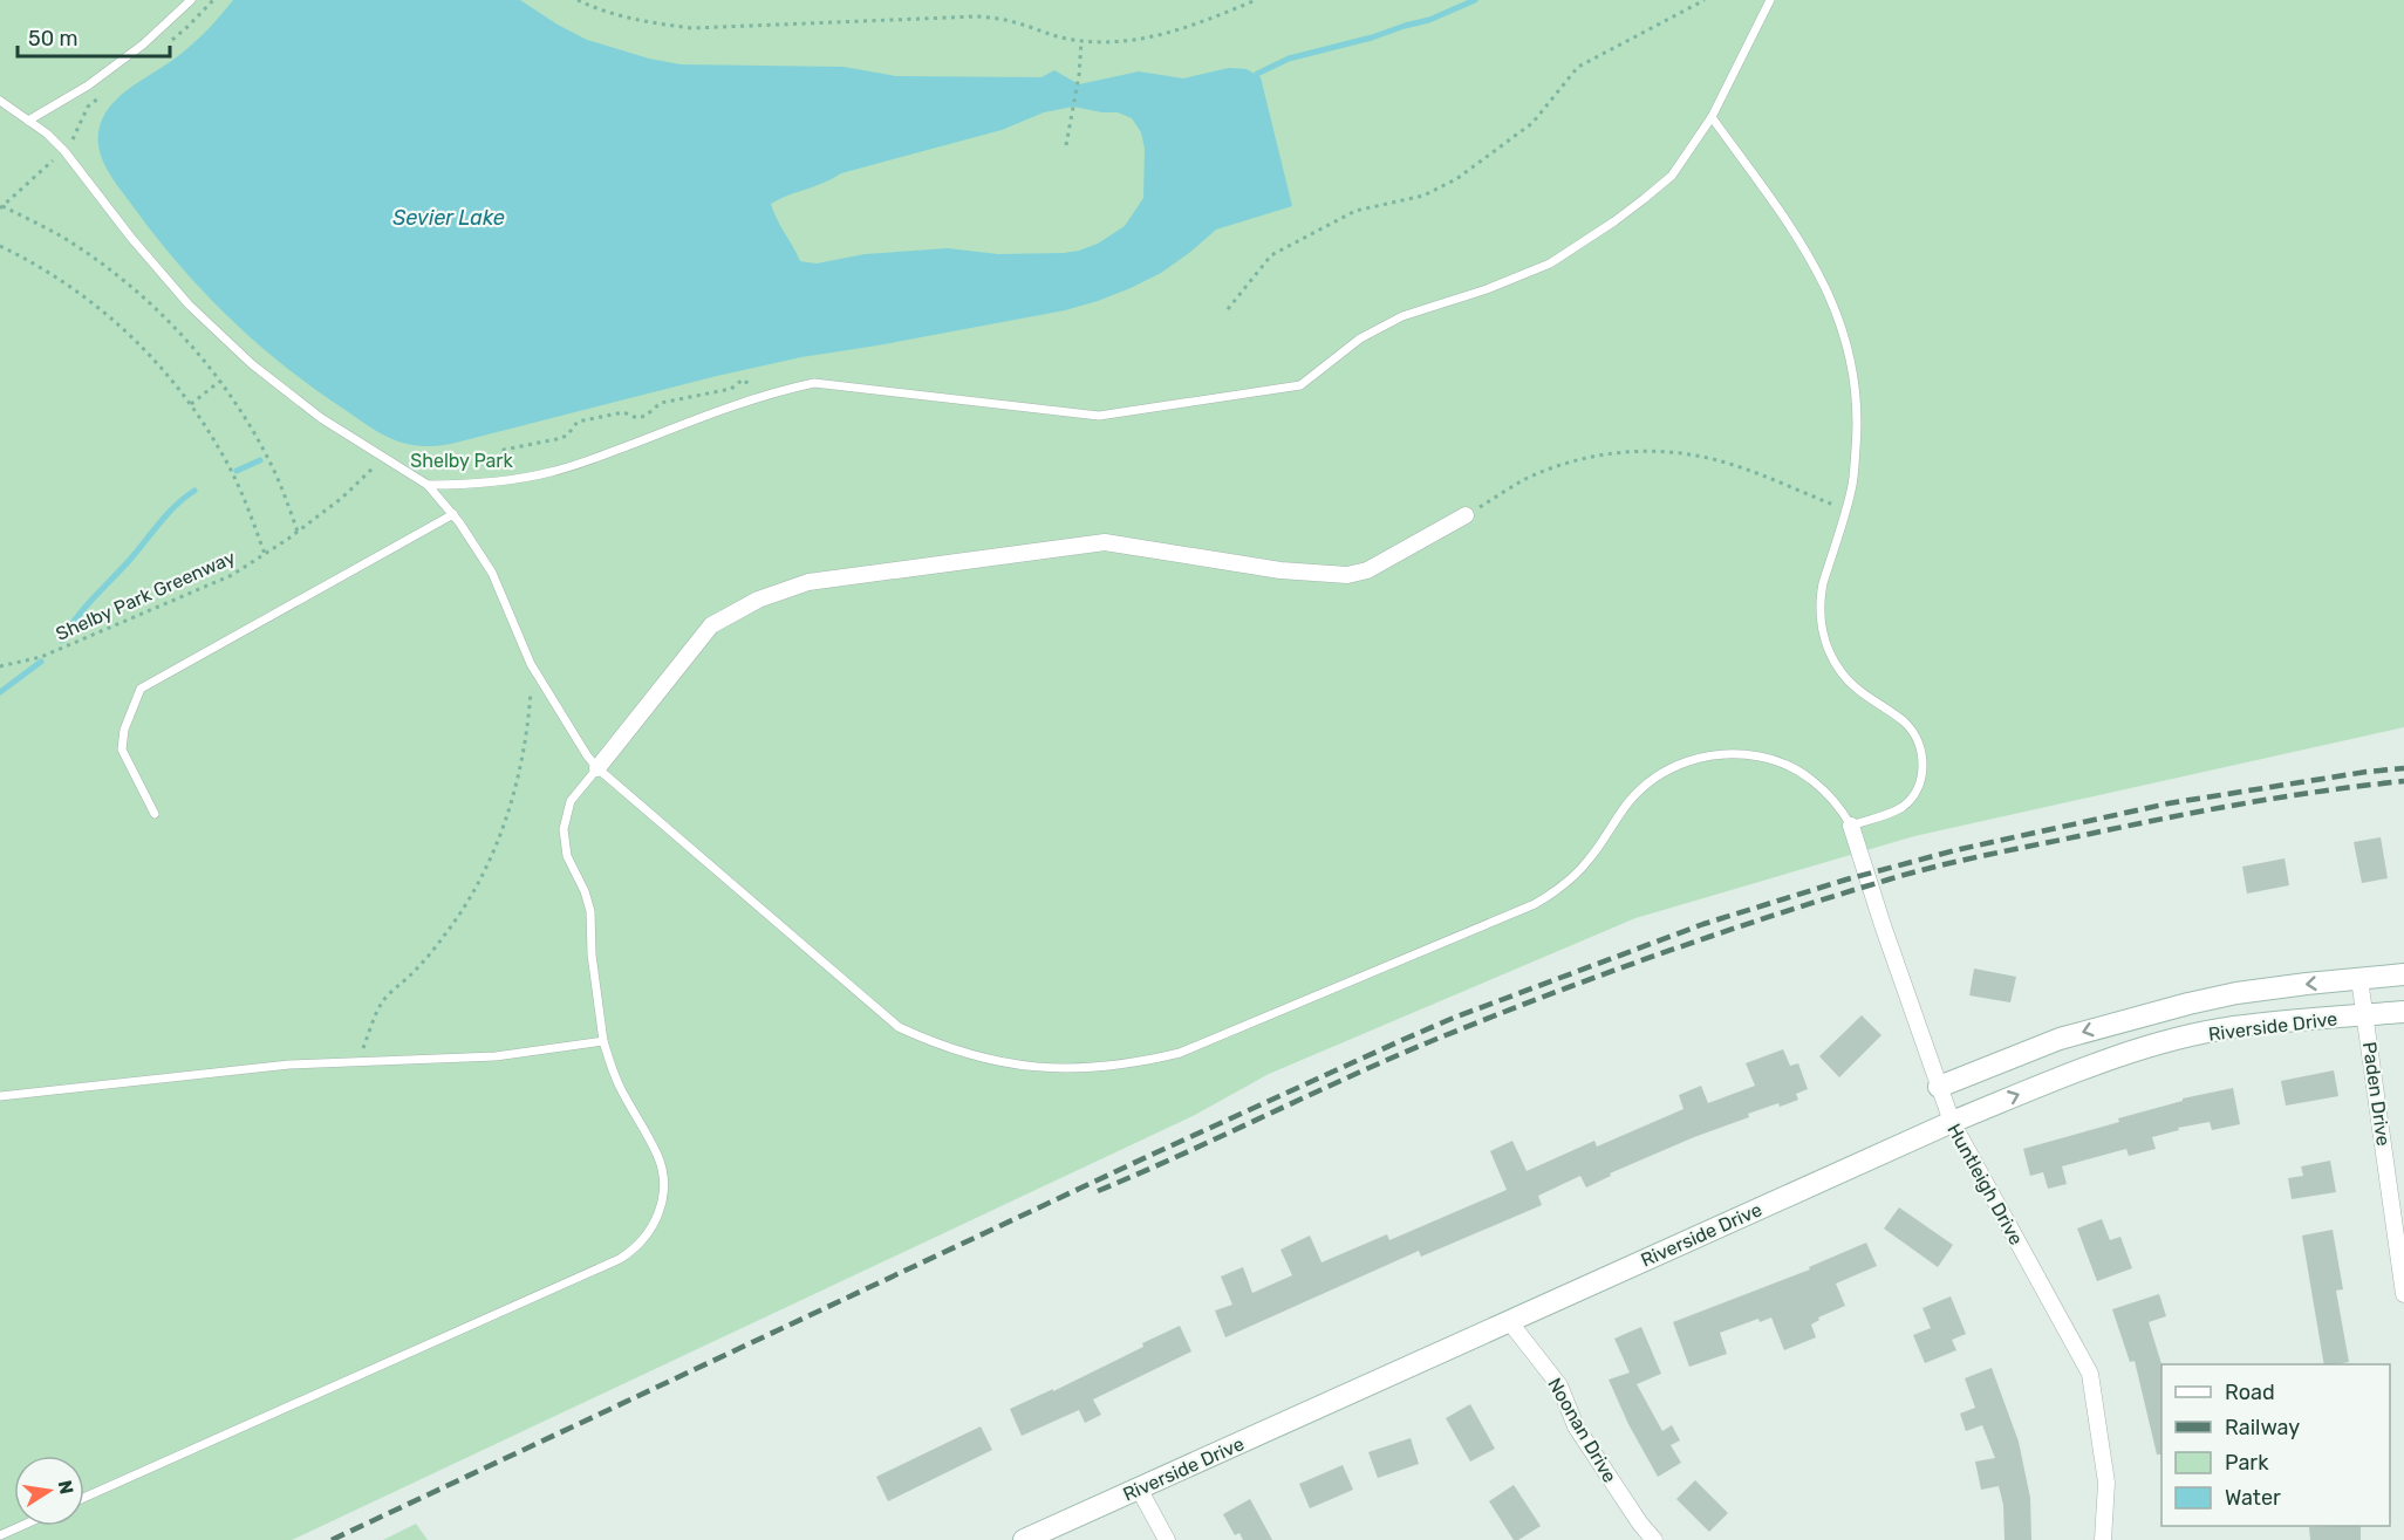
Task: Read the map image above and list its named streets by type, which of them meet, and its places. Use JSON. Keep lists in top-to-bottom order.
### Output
{
  "streets": {
    "street": [
      "Riverside Drive",
      "Paden Drive",
      "Huntleigh Drive",
      "Noonan Drive"
    ],
    "path": ["Shelby Park Greenway"]
  },
  "crossings": [
    ["Riverside Drive", "Paden Drive"],
    ["Riverside Drive", "Huntleigh Drive"],
    ["Riverside Drive", "Noonan Drive"]
  ],
  "water": ["Sevier Lake"],
  "parks": ["Shelby Park"],
  "legend": [
    "Road",
    "Railway",
    "Park",
    "Water"
  ],
  "scale_bar": "50 m",
  "north": "right"
}
